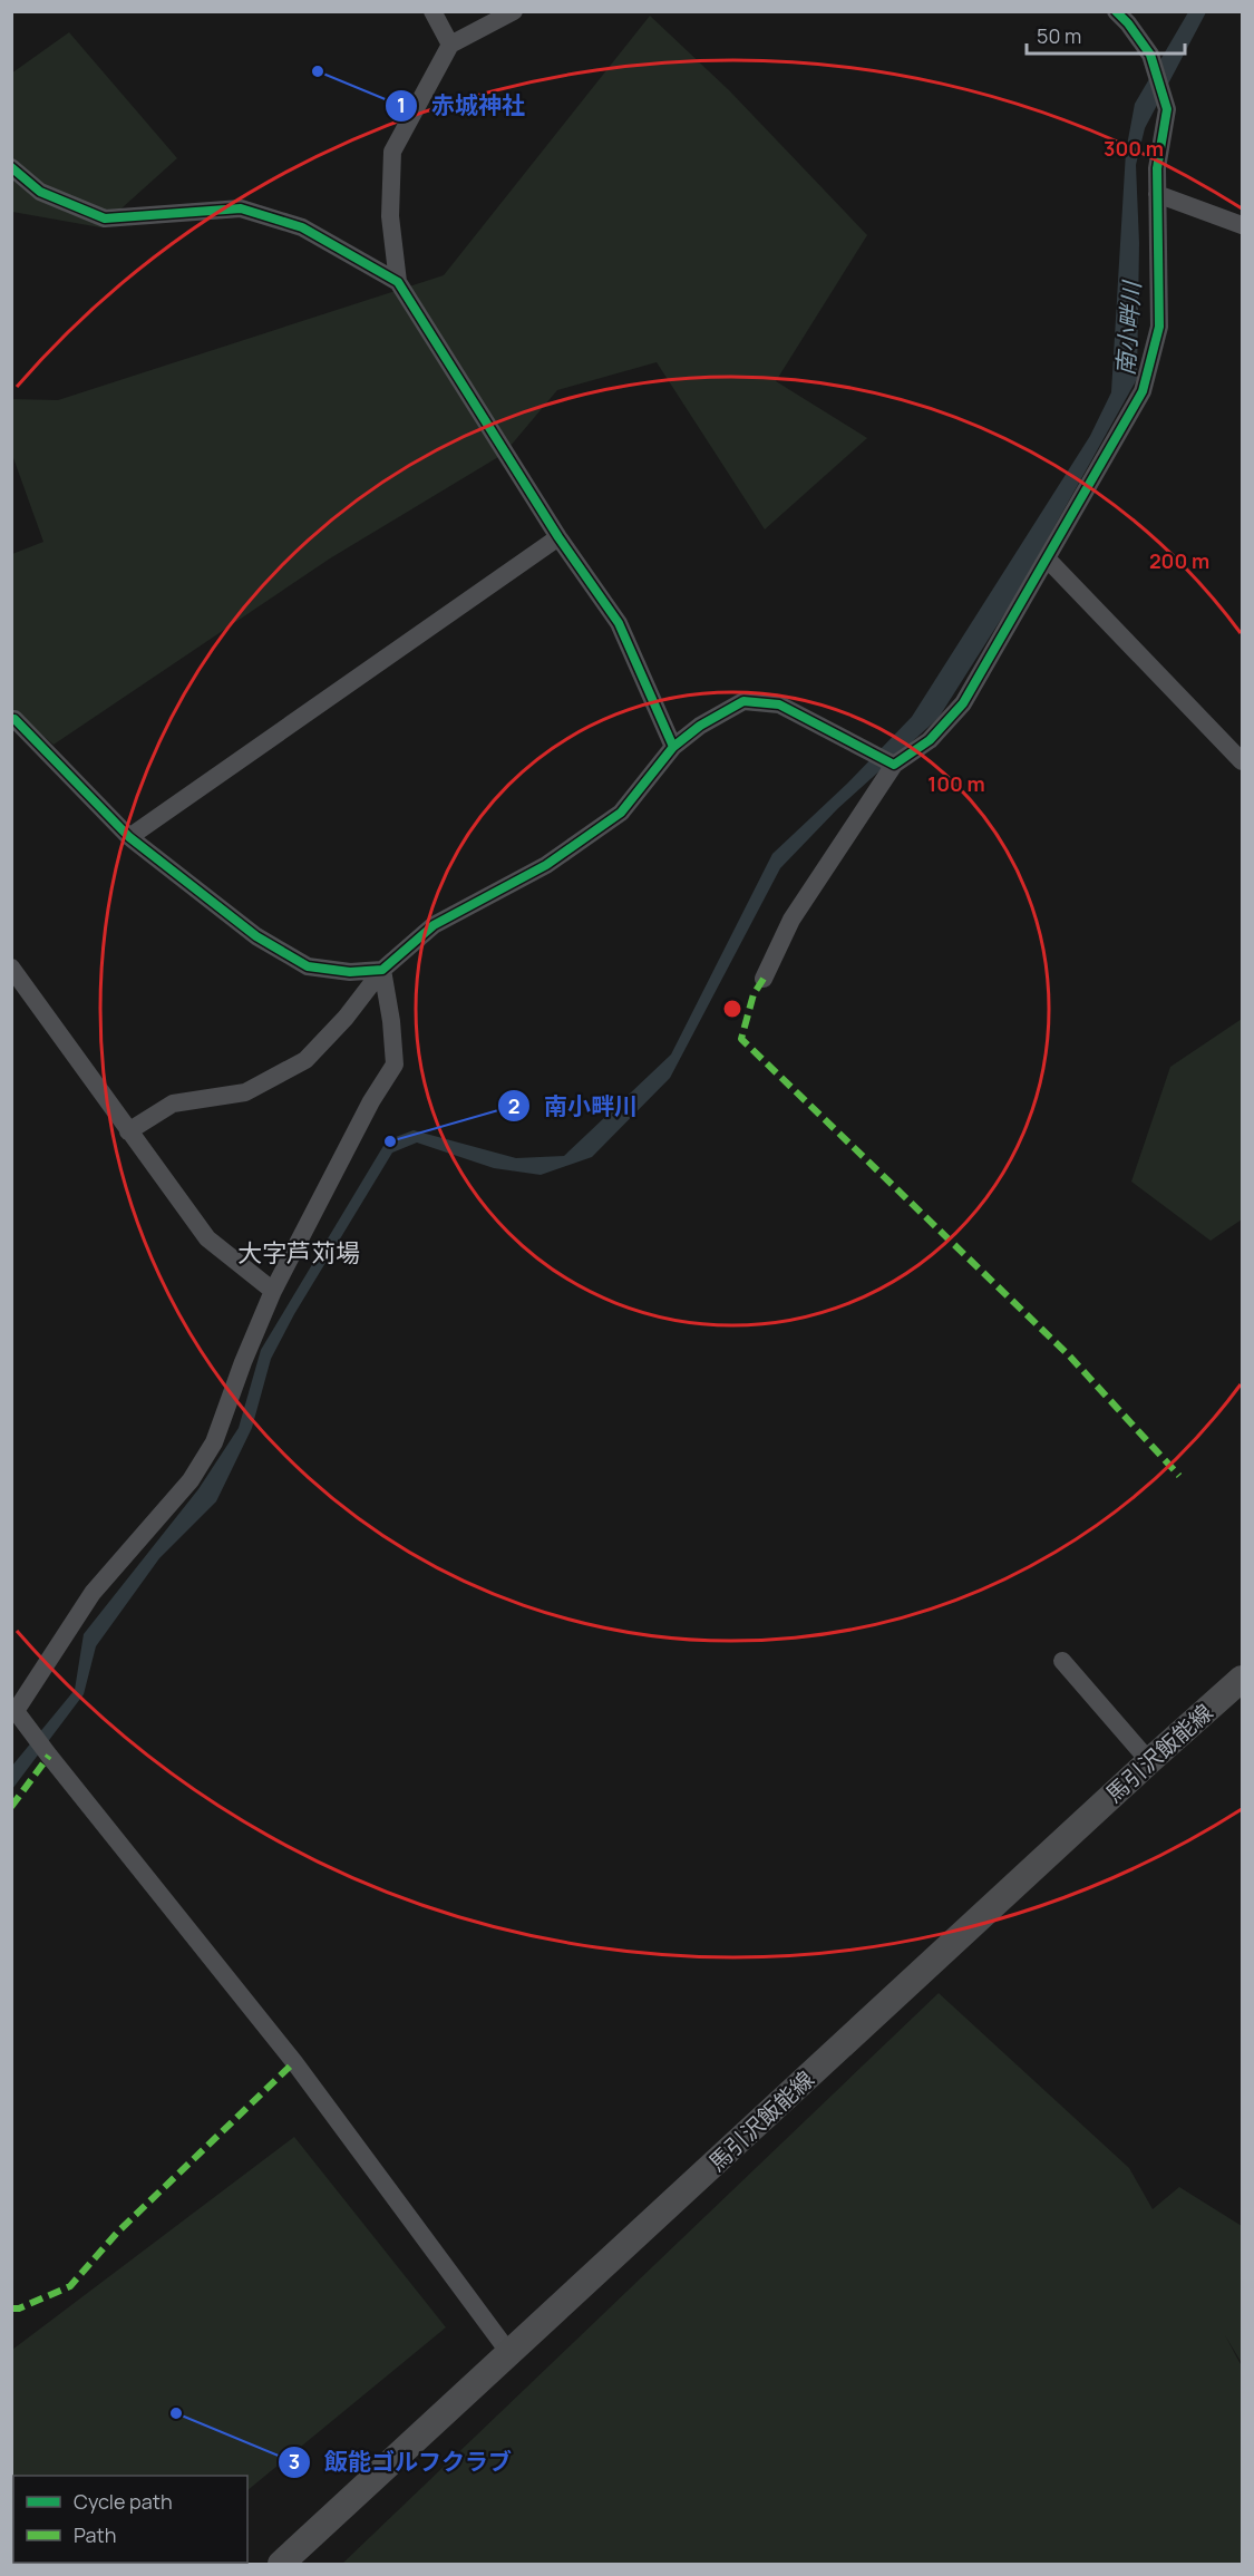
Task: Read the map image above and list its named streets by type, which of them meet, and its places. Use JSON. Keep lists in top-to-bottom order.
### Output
{
  "streets": {
    "main road": ["馬引沢飯能線"]
  },
  "districts": ["大字芦苅場"],
  "water": ["南小畔川"],
  "places": ["赤城神社", "南小畔川", "飯能ゴルフクラブ"],
  "legend": ["Cycle path", "Path"],
  "scale_bar": "50 m",
  "rings": ["300 m", "200 m", "100 m"]
}
